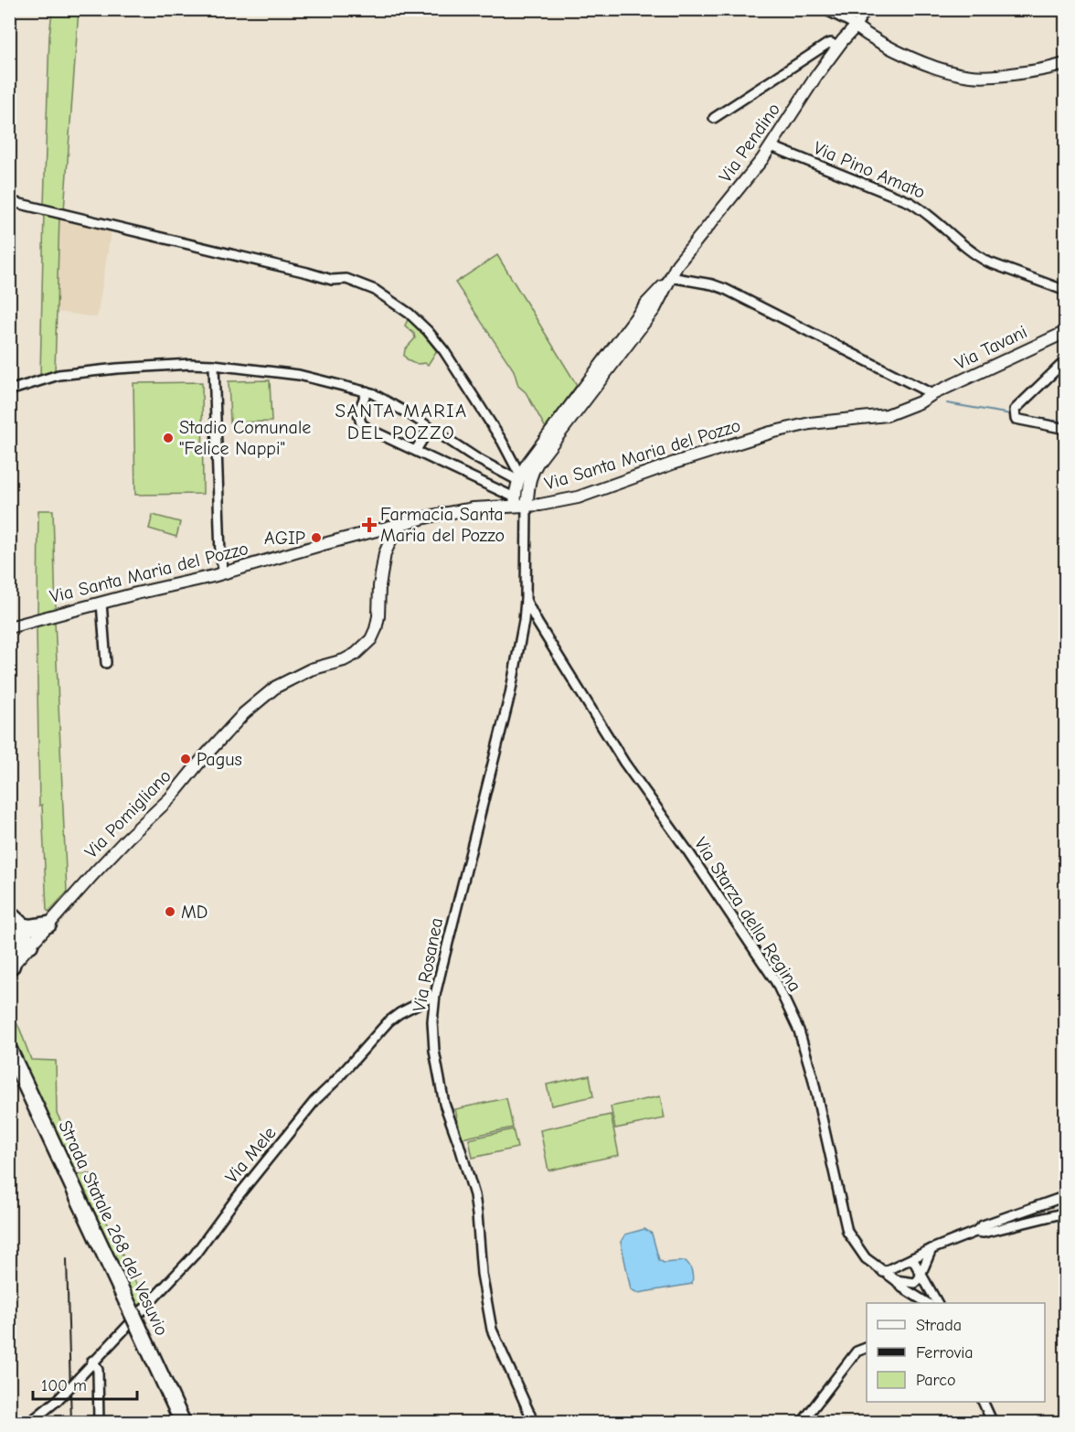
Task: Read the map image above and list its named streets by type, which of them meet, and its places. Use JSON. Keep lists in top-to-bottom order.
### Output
{
  "streets": {
    "highway": ["Strada Statale 268 del Vesuvio"],
    "street": [
      "Via Pendino",
      "Via Pino Amato",
      "Via Tavani",
      "Via Santa Maria del Pozzo",
      "Via Pomigliano",
      "Via Starza della Regina",
      "Via Rosanea",
      "Via Mele"
    ]
  },
  "crossings": [
    ["Via Pendino", "Via Pino Amato"],
    ["Via Pendino", "Via Santa Maria del Pozzo"],
    ["Via Pendino", "Via Rosanea"],
    ["Via Tavani", "Via Santa Maria del Pozzo"],
    ["Via Santa Maria del Pozzo", "Via Pomigliano"],
    ["Via Santa Maria del Pozzo", "Via Rosanea"],
    ["Via Starza della Regina", "Via Rosanea"],
    ["Via Rosanea", "Via Mele"]
  ],
  "districts": ["SANTA MARIA DEL POZZO"],
  "places": {
    "other": [
      "Stadio Comunale \"Felice Nappi\"",
      "AGIP",
      "Pagus",
      "MD"
    ],
    "health": ["Farmacia Santa Maria del Pozzo"]
  },
  "legend": ["Strada", "Ferrovia", "Parco"],
  "scale_bar": "100 m"
}
